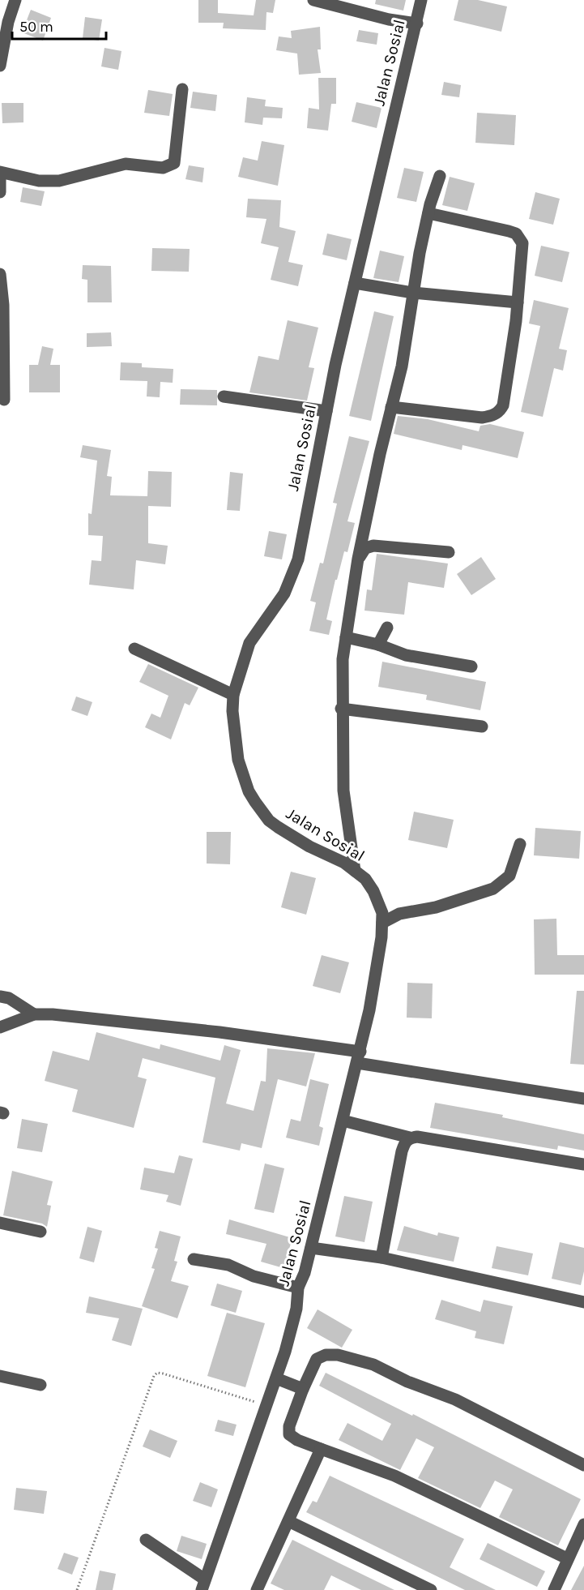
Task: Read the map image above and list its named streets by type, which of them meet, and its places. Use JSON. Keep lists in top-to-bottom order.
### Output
{
  "streets": {
    "street": ["Jalan Sosial"]
  },
  "scale_bar": "50 m"
}
